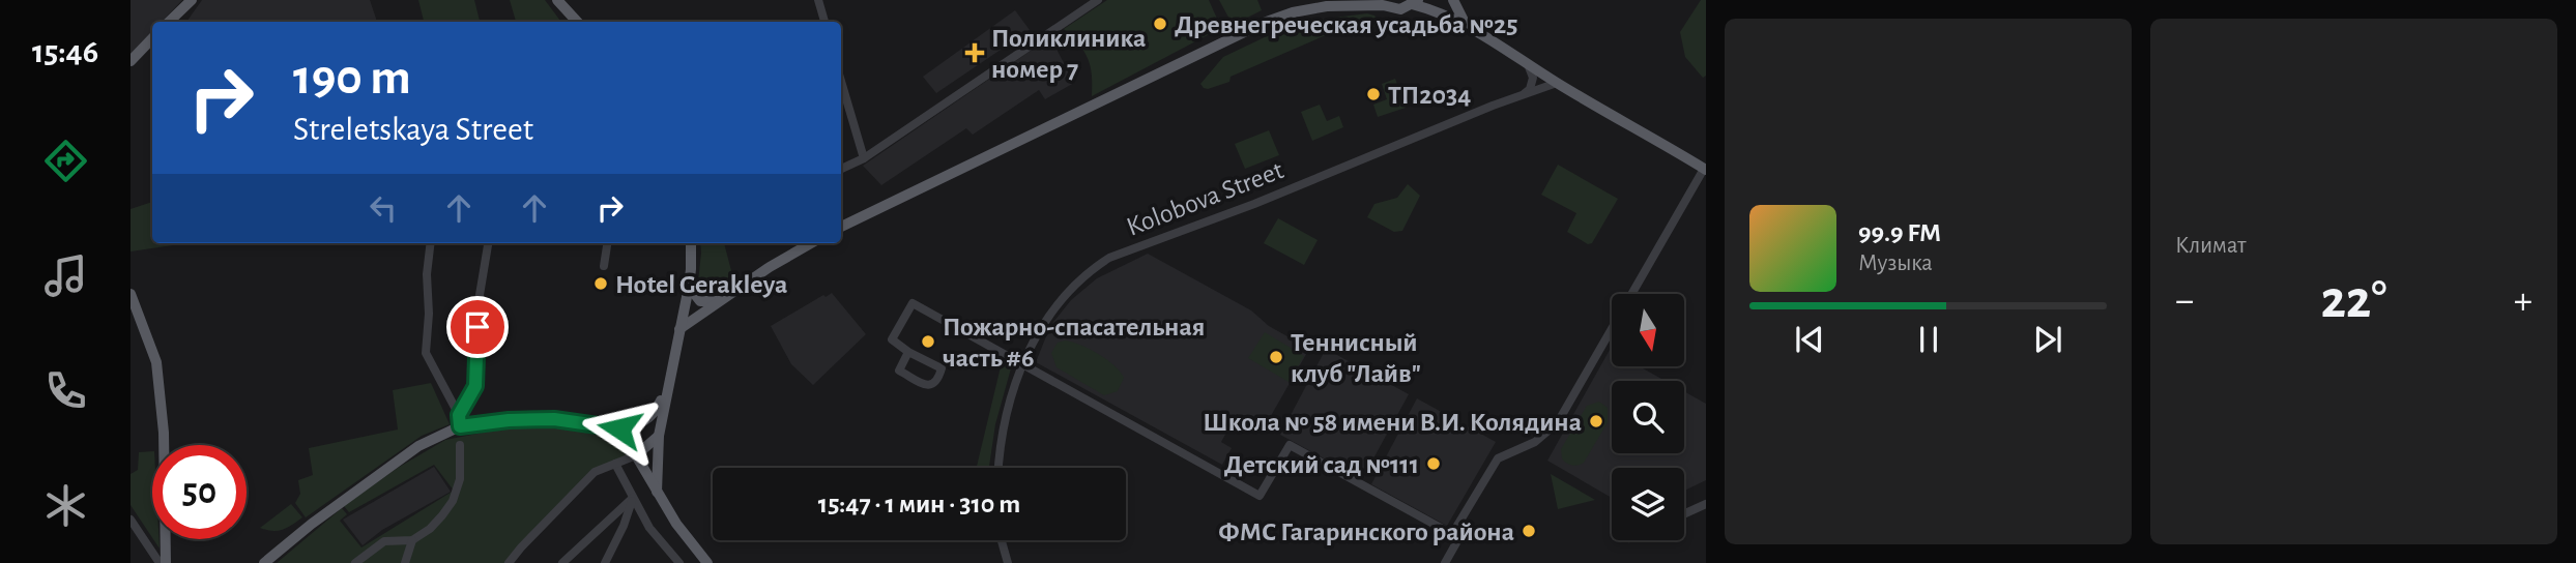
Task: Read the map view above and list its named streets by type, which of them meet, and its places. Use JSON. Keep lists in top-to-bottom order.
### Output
{
  "streets": {
    "street": ["Kolobova Street"]
  },
  "places": {
    "other": [
      "Древнегреческая усадьба №25",
      "ТП2034",
      "Hotel Gerakleya",
      "Пожарно-спасательная часть #6",
      "Теннисный клуб \"Лайв\"",
      "Школа № 58 имени В.И. Колядина",
      "Детский сад №111",
      "ФМС Гагаринского района"
    ],
    "health": ["Поликлиника номер 7"]
  },
  "north": "bottom",
  "page": {
    "tabs": "15:46",
    "tile": "Климат",
    "turn": ["190 m", "Streletskaya Street"],
    "song": ["99.9 FM", "Музыка"],
    "heat": ["−", "22°", "+"],
    "limit": "50",
    "trip": "15:47 · 1 мин · 310 m"
  }
}
